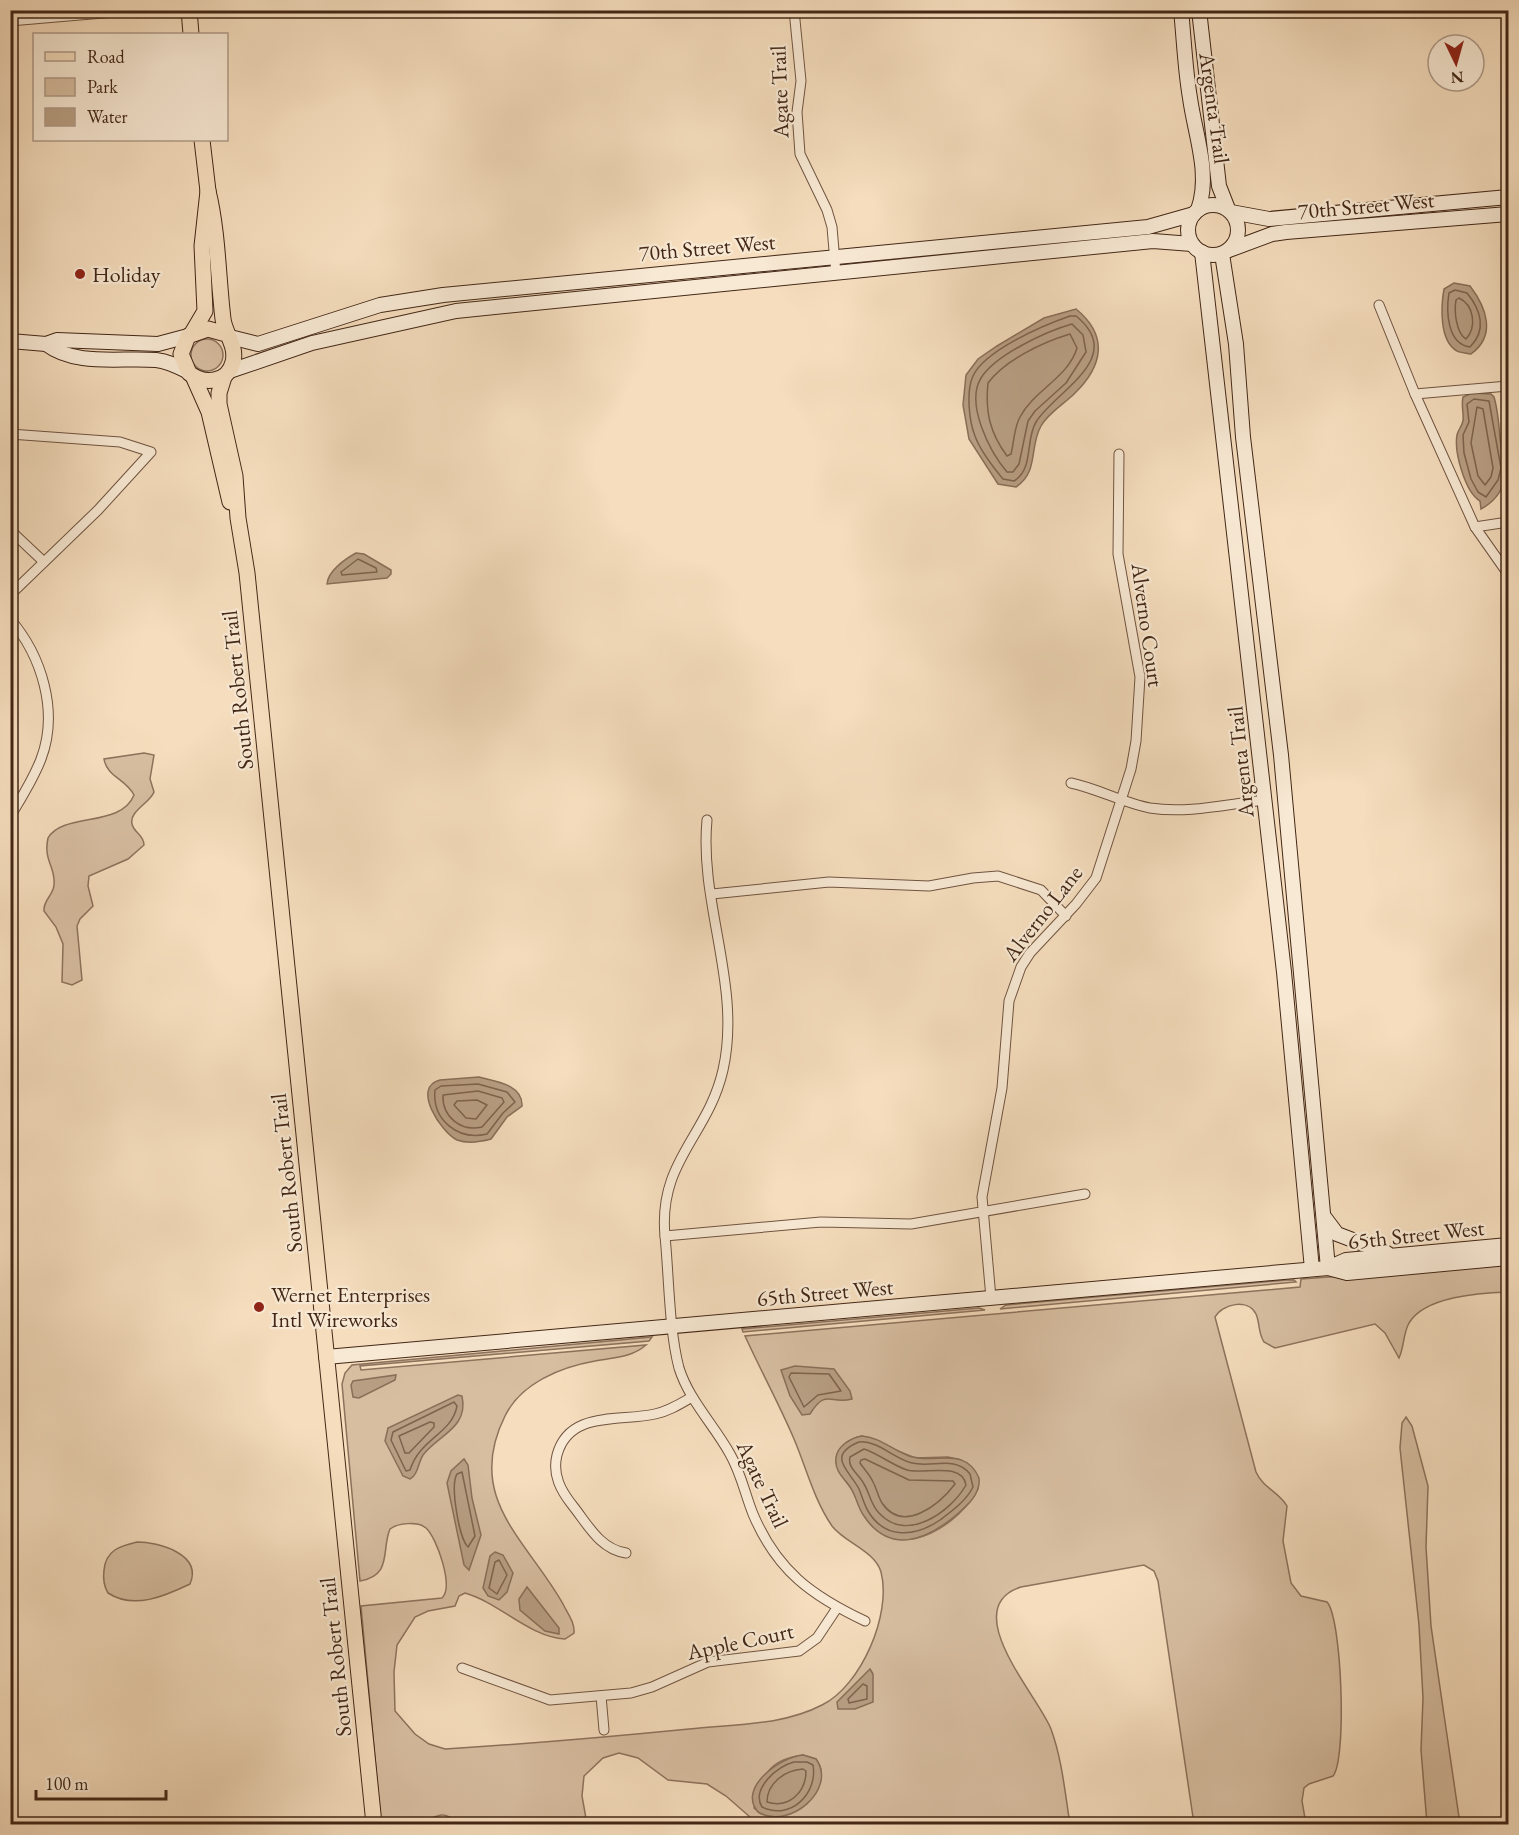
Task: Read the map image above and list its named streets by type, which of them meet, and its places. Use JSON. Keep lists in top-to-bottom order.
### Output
{
  "streets": {
    "main road": ["South Robert Trail"],
    "street": [
      "Agate Trail",
      "Argenta Trail",
      "70th Street West",
      "Alverno Court",
      "Alverno Lane",
      "65th Street West",
      "Apple Court"
    ]
  },
  "crossings": [
    ["Agate Trail", "70th Street West"],
    ["Agate Trail", "65th Street West"],
    ["Agate Trail", "Apple Court"],
    ["Argenta Trail", "70th Street West"],
    ["Argenta Trail", "65th Street West"],
    ["70th Street West", "South Robert Trail"],
    ["Alverno Court", "Alverno Lane"],
    ["South Robert Trail", "65th Street West"],
    ["Alverno Lane", "65th Street West"]
  ],
  "places": ["Holiday", "Wernet Enterprises Intl Wireworks"],
  "legend": ["Road", "Park", "Water"],
  "scale_bar": "100 m",
  "north": "bottom"
}
